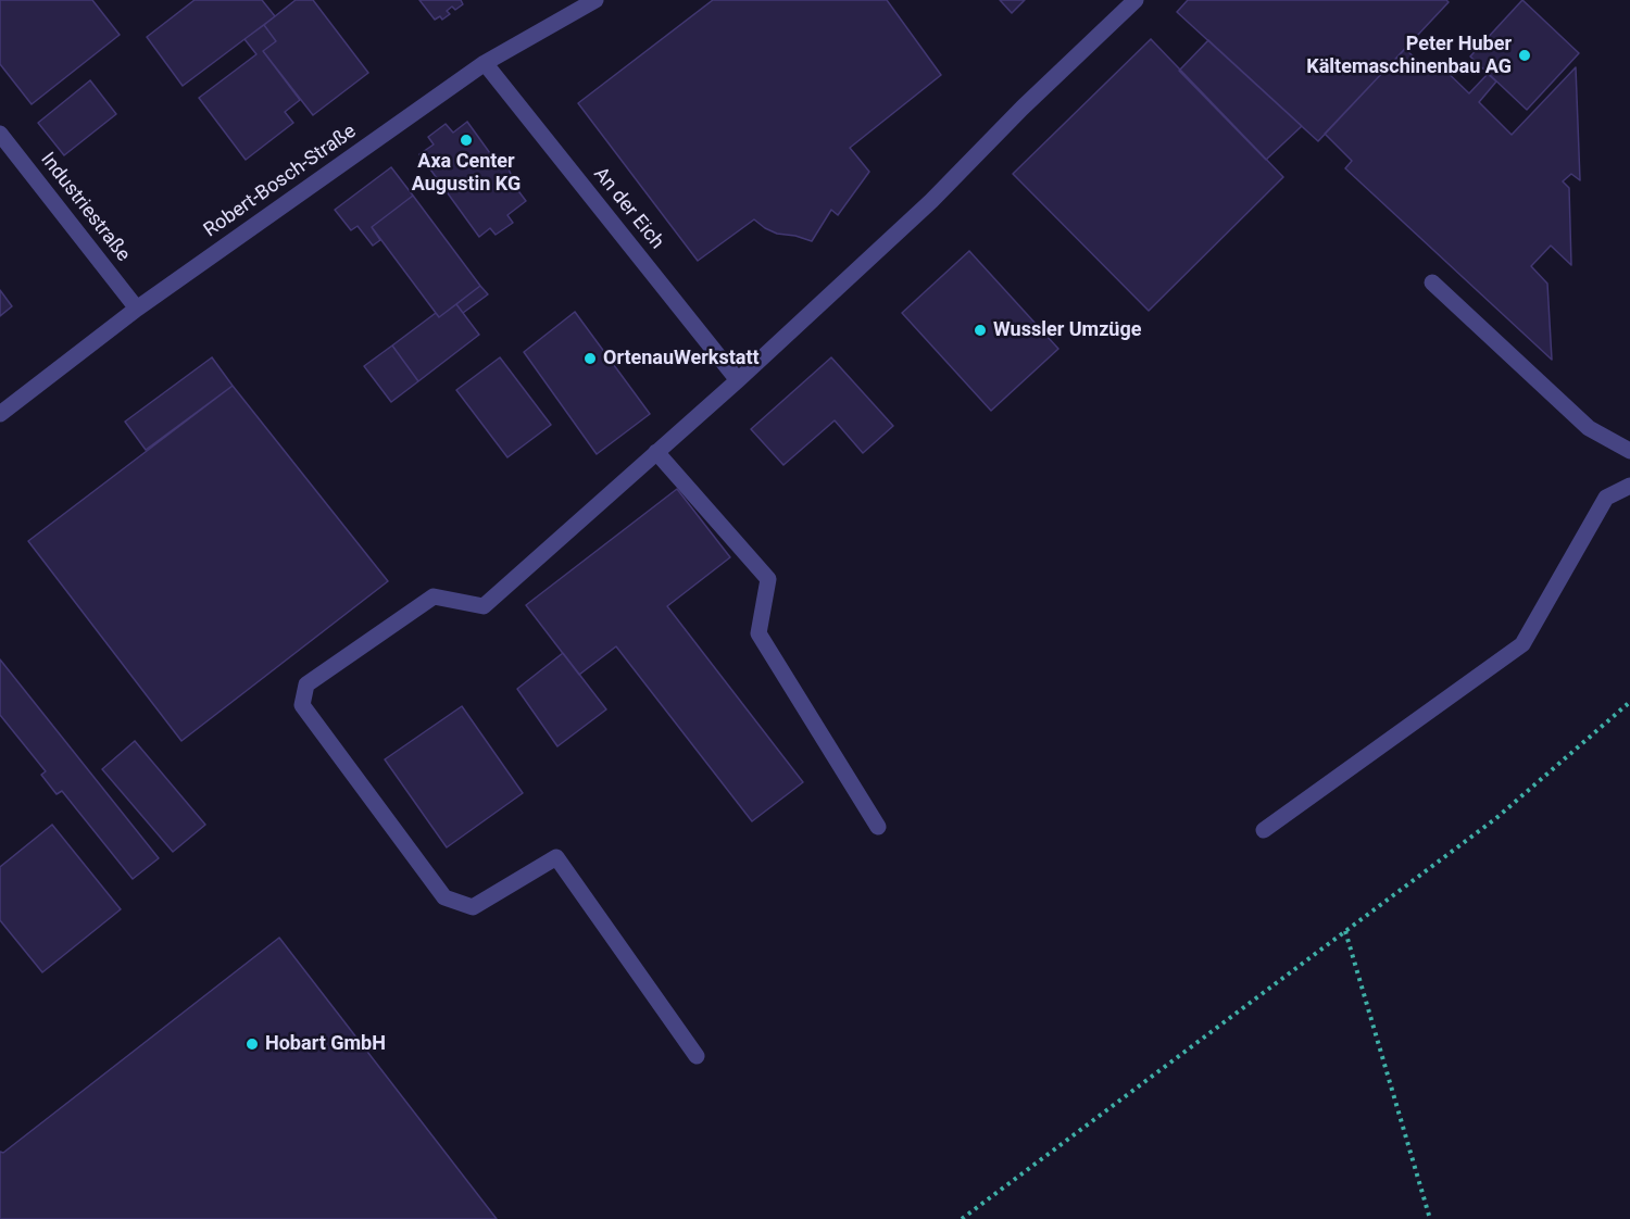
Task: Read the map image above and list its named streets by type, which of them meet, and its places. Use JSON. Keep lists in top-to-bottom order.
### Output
{
  "streets": {
    "street": ["Robert-Bosch-Straße", "Industriestraße", "An der Eich"]
  },
  "crossings": [
    ["Robert-Bosch-Straße", "Industriestraße"],
    ["Robert-Bosch-Straße", "An der Eich"]
  ],
  "places": [
    "Peter Huber Kältemaschinenbau AG",
    "Axa Center Augustin KG",
    "Wussler Umzüge",
    "OrtenauWerkstatt",
    "Hobart GmbH"
  ]
}
